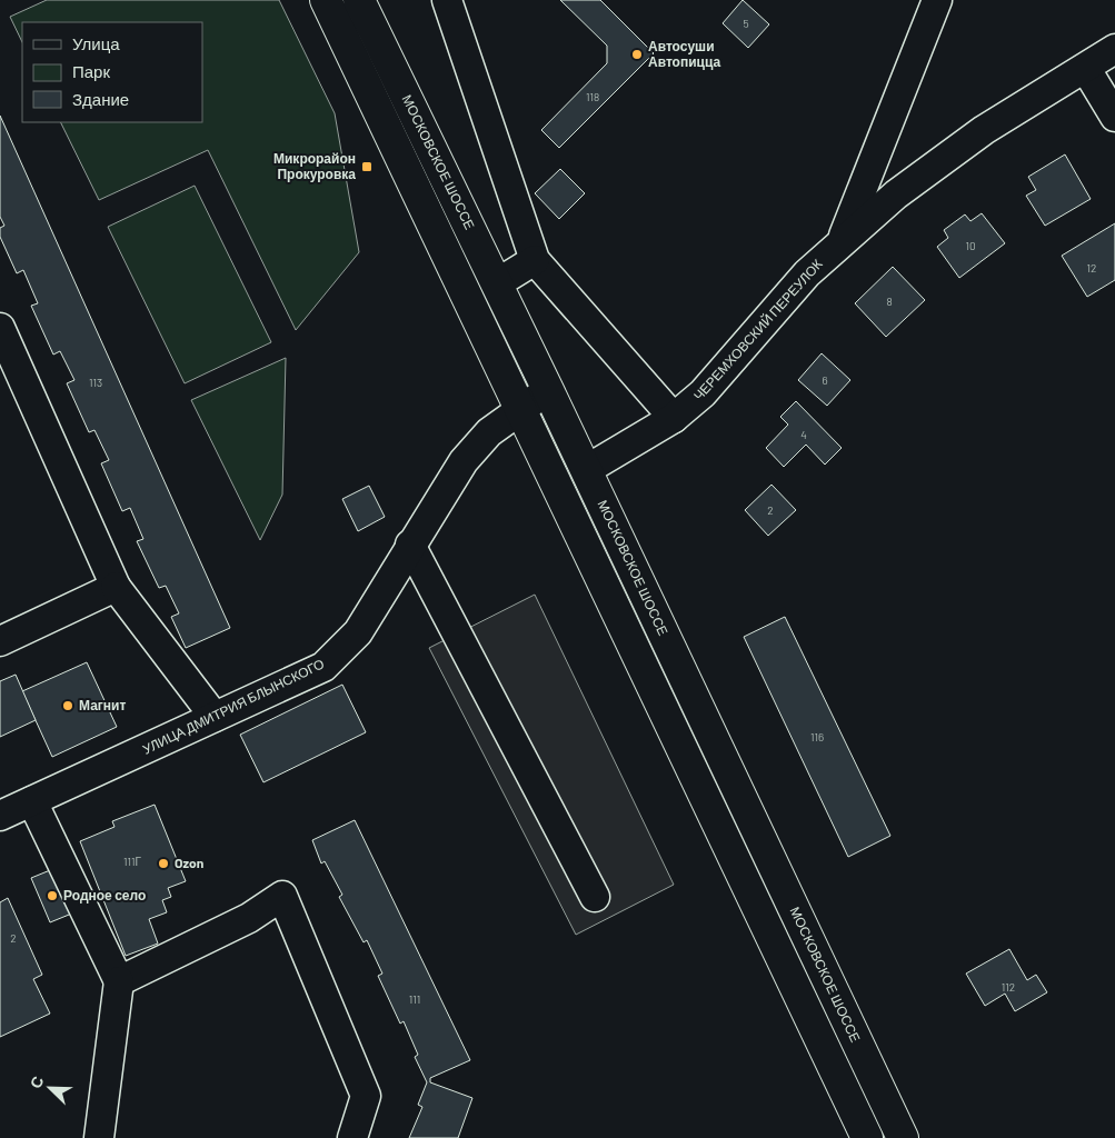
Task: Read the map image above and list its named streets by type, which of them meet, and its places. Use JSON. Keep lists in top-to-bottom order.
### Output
{
  "streets": {
    "main road": ["МОСКОВСКОЕ ШОССЕ"],
    "street": ["ЧЕРЕМХОВСКИЙ ПЕРЕУЛОК", "УЛИЦА ДМИТРИЯ БЛЫНСКОГО"]
  },
  "crossings": [
    ["МОСКОВСКОЕ ШОССЕ", "ЧЕРЕМХОВСКИЙ ПЕРЕУЛОК"],
    ["МОСКОВСКОЕ ШОССЕ", "УЛИЦА ДМИТРИЯ БЛЫНСКОГО"]
  ],
  "places": {
    "other": [
      "Автосуши Автопицца",
      "Магнит",
      "Ozon",
      "Родное село"
    ],
    "transit": ["Микрорайон Прокуровка"]
  },
  "house_numbers": [
    "5",
    "118",
    "10",
    "12",
    "8",
    "6",
    "113",
    "4",
    "2",
    "116",
    "111Г",
    "2",
    "112",
    "111"
  ],
  "legend": ["Улица", "Парк", "Здание"],
  "north": "top left"
}
